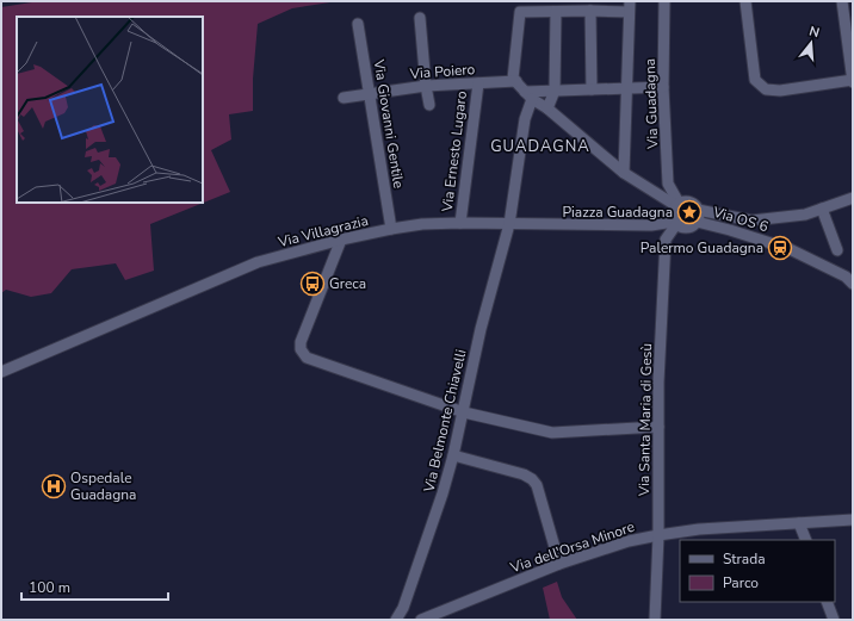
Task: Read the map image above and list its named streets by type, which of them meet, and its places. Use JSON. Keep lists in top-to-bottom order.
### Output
{
  "streets": {
    "street": [
      "Via Poiero",
      "Via Guadagna",
      "Via Giovanni Gentile",
      "Via Ernesto Lugaro",
      "Via OS 6",
      "Via Villagrazia",
      "Via Santa Maria di Gesù",
      "Via Belmonte Chiavelli",
      "Via dell'Orsa Minore"
    ]
  },
  "crossings": [
    ["Via Poiero", "Via Giovanni Gentile"],
    ["Via Poiero", "Via Ernesto Lugaro"],
    ["Via Guadagna", "Via OS 6"],
    ["Via Guadagna", "Via Villagrazia"],
    ["Via Guadagna", "Via Santa Maria di Gesù"],
    ["Via Giovanni Gentile", "Via Villagrazia"],
    ["Via Ernesto Lugaro", "Via Villagrazia"],
    ["Via OS 6", "Via Villagrazia"],
    ["Via OS 6", "Via Santa Maria di Gesù"],
    ["Via Villagrazia", "Via Santa Maria di Gesù"],
    ["Via Villagrazia", "Via Belmonte Chiavelli"],
    ["Via Santa Maria di Gesù", "Via dell'Orsa Minore"]
  ],
  "districts": ["GUADAGNA"],
  "places": {
    "place": ["Piazza Guadagna"],
    "station": ["Palermo Guadagna"],
    "bus stop": ["Greca"],
    "hospital": ["Ospedale Guadagna"]
  },
  "legend": ["Strada", "Parco"],
  "scale_bar": "100 m",
  "north": "top"
}
